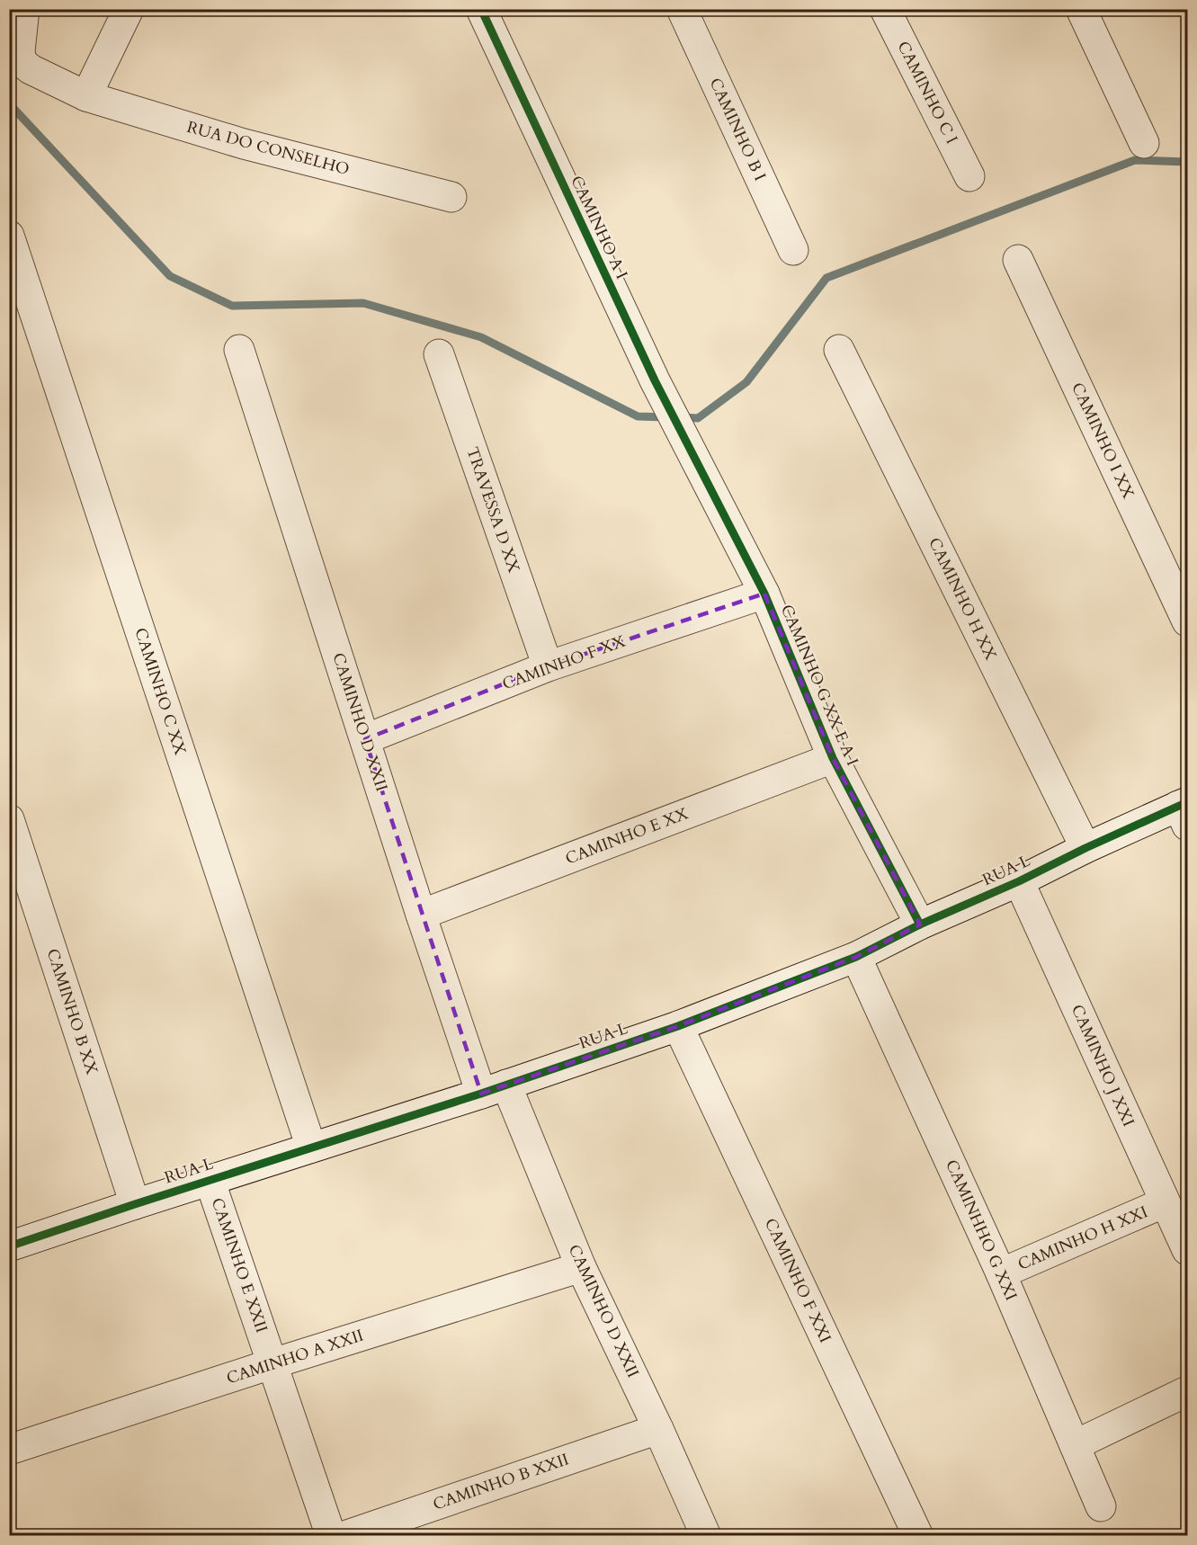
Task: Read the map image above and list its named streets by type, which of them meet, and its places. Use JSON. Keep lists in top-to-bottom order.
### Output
{
  "streets": {
    "street": [
      "CAMINHO C I",
      "CAMINHO B I",
      "RUA DO CONSELHO",
      "CAMINHO A I",
      "CAMINHO I XX",
      "TRAVESSA D XX",
      "CAMINHO H XX",
      "CAMINHO F XX",
      "CAMINHO G XX E A I",
      "CAMINHO C XX",
      "CAMINHO D XXII",
      "CAMINHO E XX",
      "RUA L",
      "CAMINHO B XX",
      "CAMINHO J XXI",
      "CAMINHHO G XXI",
      "CAMINHO H XXI",
      "CAMINHO E XXII",
      "CAMINHO F XXI",
      "CAMINHO A XXII",
      "CAMINHO B XXII"
    ]
  },
  "crossings": [
    ["CAMINHO A I", "CAMINHO G XX E A I"],
    ["TRAVESSA D XX", "CAMINHO F XX"],
    ["CAMINHO H XX", "RUA L"],
    ["CAMINHO F XX", "CAMINHO G XX E A I"],
    ["CAMINHO F XX", "CAMINHO D XXII"],
    ["CAMINHO G XX E A I", "CAMINHO E XX"],
    ["CAMINHO G XX E A I", "RUA L"],
    ["CAMINHO C XX", "RUA L"],
    ["CAMINHO D XXII", "CAMINHO E XX"],
    ["CAMINHO D XXII", "RUA L"],
    ["CAMINHO D XXII", "CAMINHO A XXII"],
    ["CAMINHO D XXII", "CAMINHO B XXII"],
    ["RUA L", "CAMINHO B XX"],
    ["RUA L", "CAMINHO J XXI"],
    ["RUA L", "CAMINHHO G XXI"],
    ["RUA L", "CAMINHO E XXII"],
    ["RUA L", "CAMINHO F XXI"],
    ["CAMINHO J XXI", "CAMINHO H XXI"],
    ["CAMINHHO G XXI", "CAMINHO H XXI"],
    ["CAMINHO E XXII", "CAMINHO A XXII"]
  ]
}
